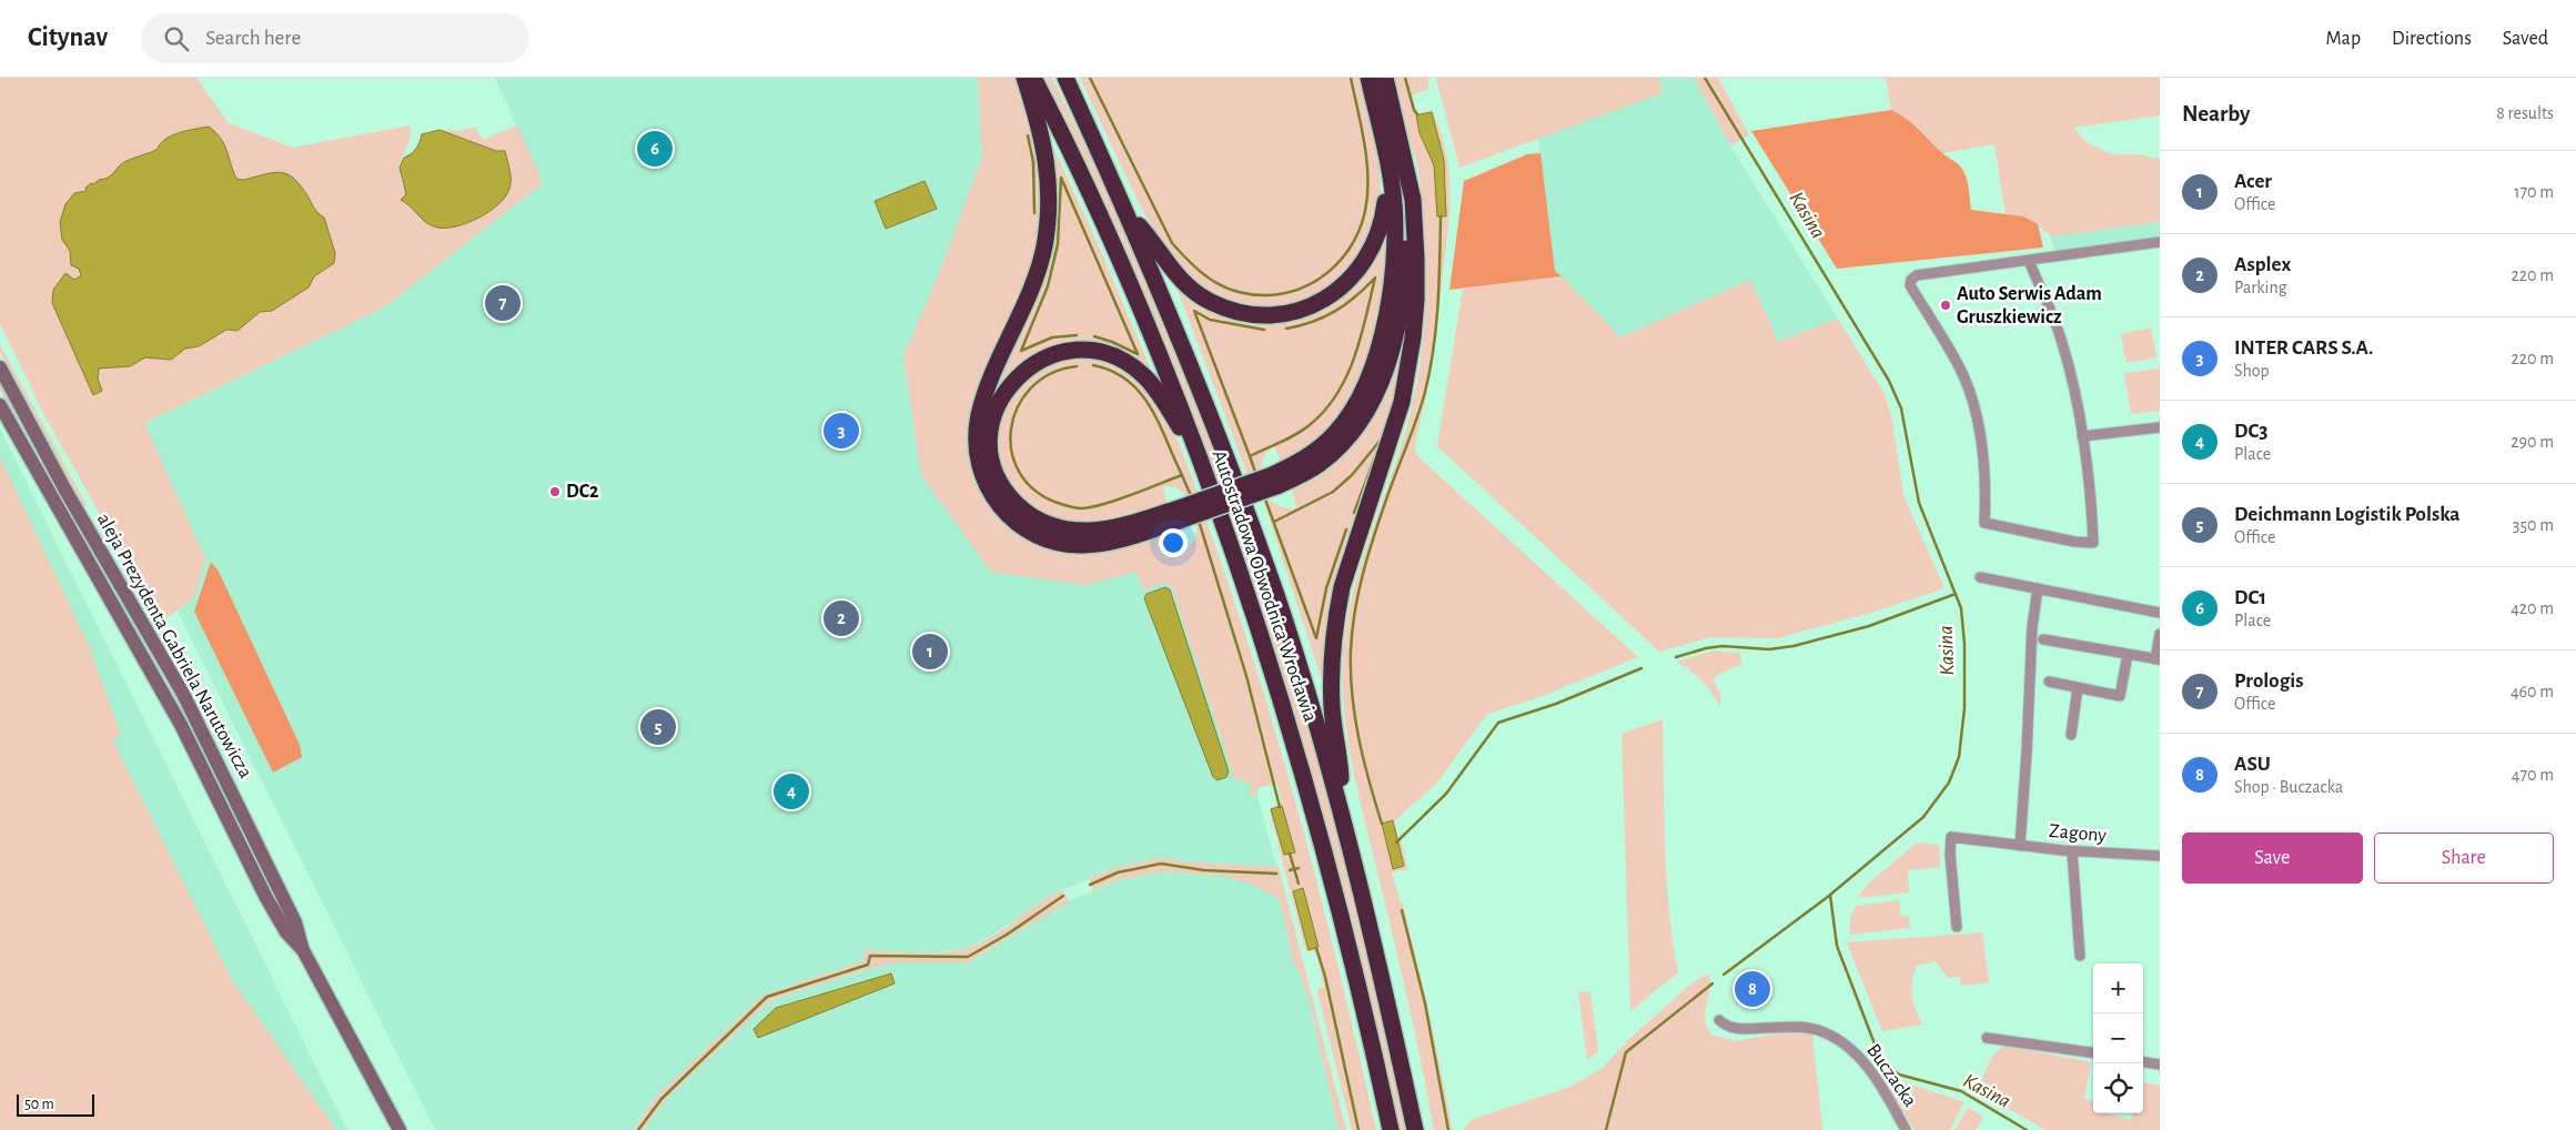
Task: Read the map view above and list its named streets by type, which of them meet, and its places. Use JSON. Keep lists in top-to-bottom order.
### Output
{
  "streets": {
    "highway": ["Autostradowa Obwodnica Wrocławia"],
    "street": ["aleja Prezydenta Gabriela Narutowicza", "Zagony", "Buczacka"]
  },
  "water": ["Kasina"],
  "places": ["Auto Serwis Adam Gruszkiewicz", "DC2"],
  "scale_bar": "50 m",
  "page": {
    "header": "Citynav",
    "search": "Search here",
    "nav": ["Map", "Directions", "Saved"],
    "heading": ["Nearby", "8 results"],
    "pins": [
      "6",
      "7",
      "3",
      "2",
      "1",
      "5",
      "4",
      "8"
    ],
    "list": [
      {
        "mark": "1",
        "name": "Acer",
        "note": "Office",
        "value": "170 m"
      },
      {
        "mark": "2",
        "name": "Asplex",
        "note": "Parking",
        "value": "220 m"
      },
      {
        "mark": "3",
        "name": "INTER CARS S.A.",
        "note": "Shop",
        "value": "220 m"
      },
      {
        "mark": "4",
        "name": "DC3",
        "note": "Place",
        "value": "290 m"
      },
      {
        "mark": "5",
        "name": "Deichmann Logistik Polska",
        "note": "Office",
        "value": "350 m"
      },
      {
        "mark": "6",
        "name": "DC1",
        "note": "Place",
        "value": "420 m"
      },
      {
        "mark": "7",
        "name": "Prologis",
        "note": "Office",
        "value": "460 m"
      },
      {
        "mark": "8",
        "name": "ASU",
        "note": "Shop · Buczacka",
        "value": "470 m"
      }
    ],
    "buttons": ["Save", "Share"],
    "map_buttons": ["+", "−"],
    "scale": "50 m"
  }
}
